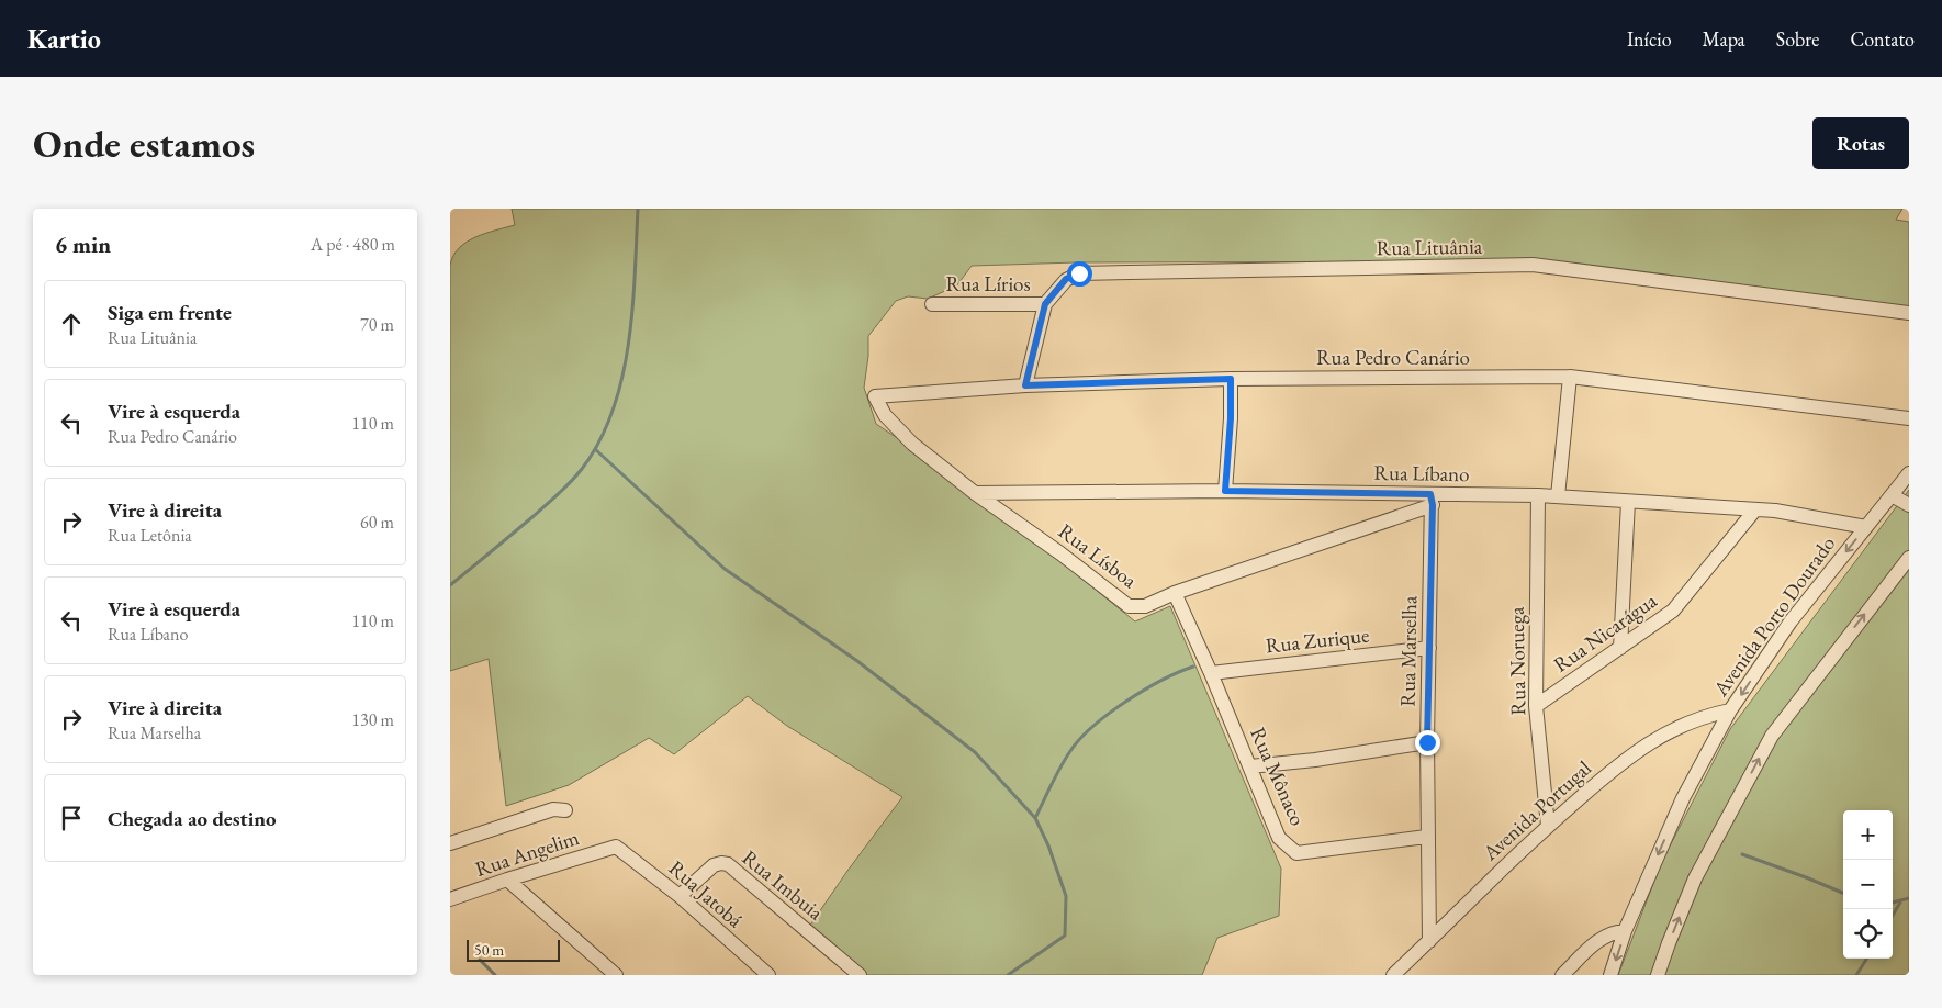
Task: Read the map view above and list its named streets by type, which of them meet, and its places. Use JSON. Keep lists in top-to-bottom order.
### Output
{
  "streets": {
    "street": [
      "Rua Lituânia",
      "Rua Lírios",
      "Rua Pedro Canário",
      "Rua Líbano",
      "Rua Lísboa",
      "Avenida Porto Dourado",
      "Rua Nicarágua",
      "Rua Zurique",
      "Rua Marselha",
      "Rua Noruega",
      "Rua Mônaco",
      "Avenida Portugal",
      "Rua Angelim",
      "Rua Imbuia",
      "Rua Jatobá"
    ]
  },
  "crossings": [
    ["Rua Lituânia", "Rua Lírios"],
    ["Rua Lituânia", "Rua Pedro Canário"],
    ["Rua Pedro Canário", "Rua Lísboa"],
    ["Rua Líbano", "Rua Lísboa"],
    ["Rua Líbano", "Avenida Porto Dourado"],
    ["Rua Líbano", "Rua Nicarágua"],
    ["Rua Líbano", "Rua Marselha"],
    ["Rua Líbano", "Rua Noruega"],
    ["Rua Lísboa", "Rua Marselha"],
    ["Rua Lísboa", "Rua Mônaco"],
    ["Avenida Porto Dourado", "Avenida Portugal"],
    ["Rua Nicarágua", "Rua Noruega"],
    ["Rua Zurique", "Rua Marselha"],
    ["Rua Zurique", "Rua Mônaco"],
    ["Rua Marselha", "Rua Mônaco"],
    ["Rua Marselha", "Avenida Portugal"],
    ["Rua Noruega", "Avenida Portugal"],
    ["Rua Angelim", "Rua Jatobá"],
    ["Rua Imbuia", "Rua Jatobá"]
  ],
  "scale_bar": "50 m",
  "page": {
    "header": "Kartio",
    "nav": [
      "Início",
      "Mapa",
      "Sobre",
      "Contato"
    ],
    "buttons": "Rotas",
    "title": "Onde estamos",
    "heading": ["6 min", "A pé · 480 m"],
    "list": [
      ["Siga em frente", "Rua Lituânia", "70 m"],
      ["Vire à esquerda", "Rua Pedro Canário", "110 m"],
      ["Vire à direita", "Rua Letônia", "60 m"],
      ["Vire à esquerda", "Rua Líbano", "110 m"],
      ["Vire à direita", "Rua Marselha", "130 m"],
      "Chegada ao destino"
    ],
    "map_buttons": ["+", "−"],
    "scale": "50 m"
  }
}
